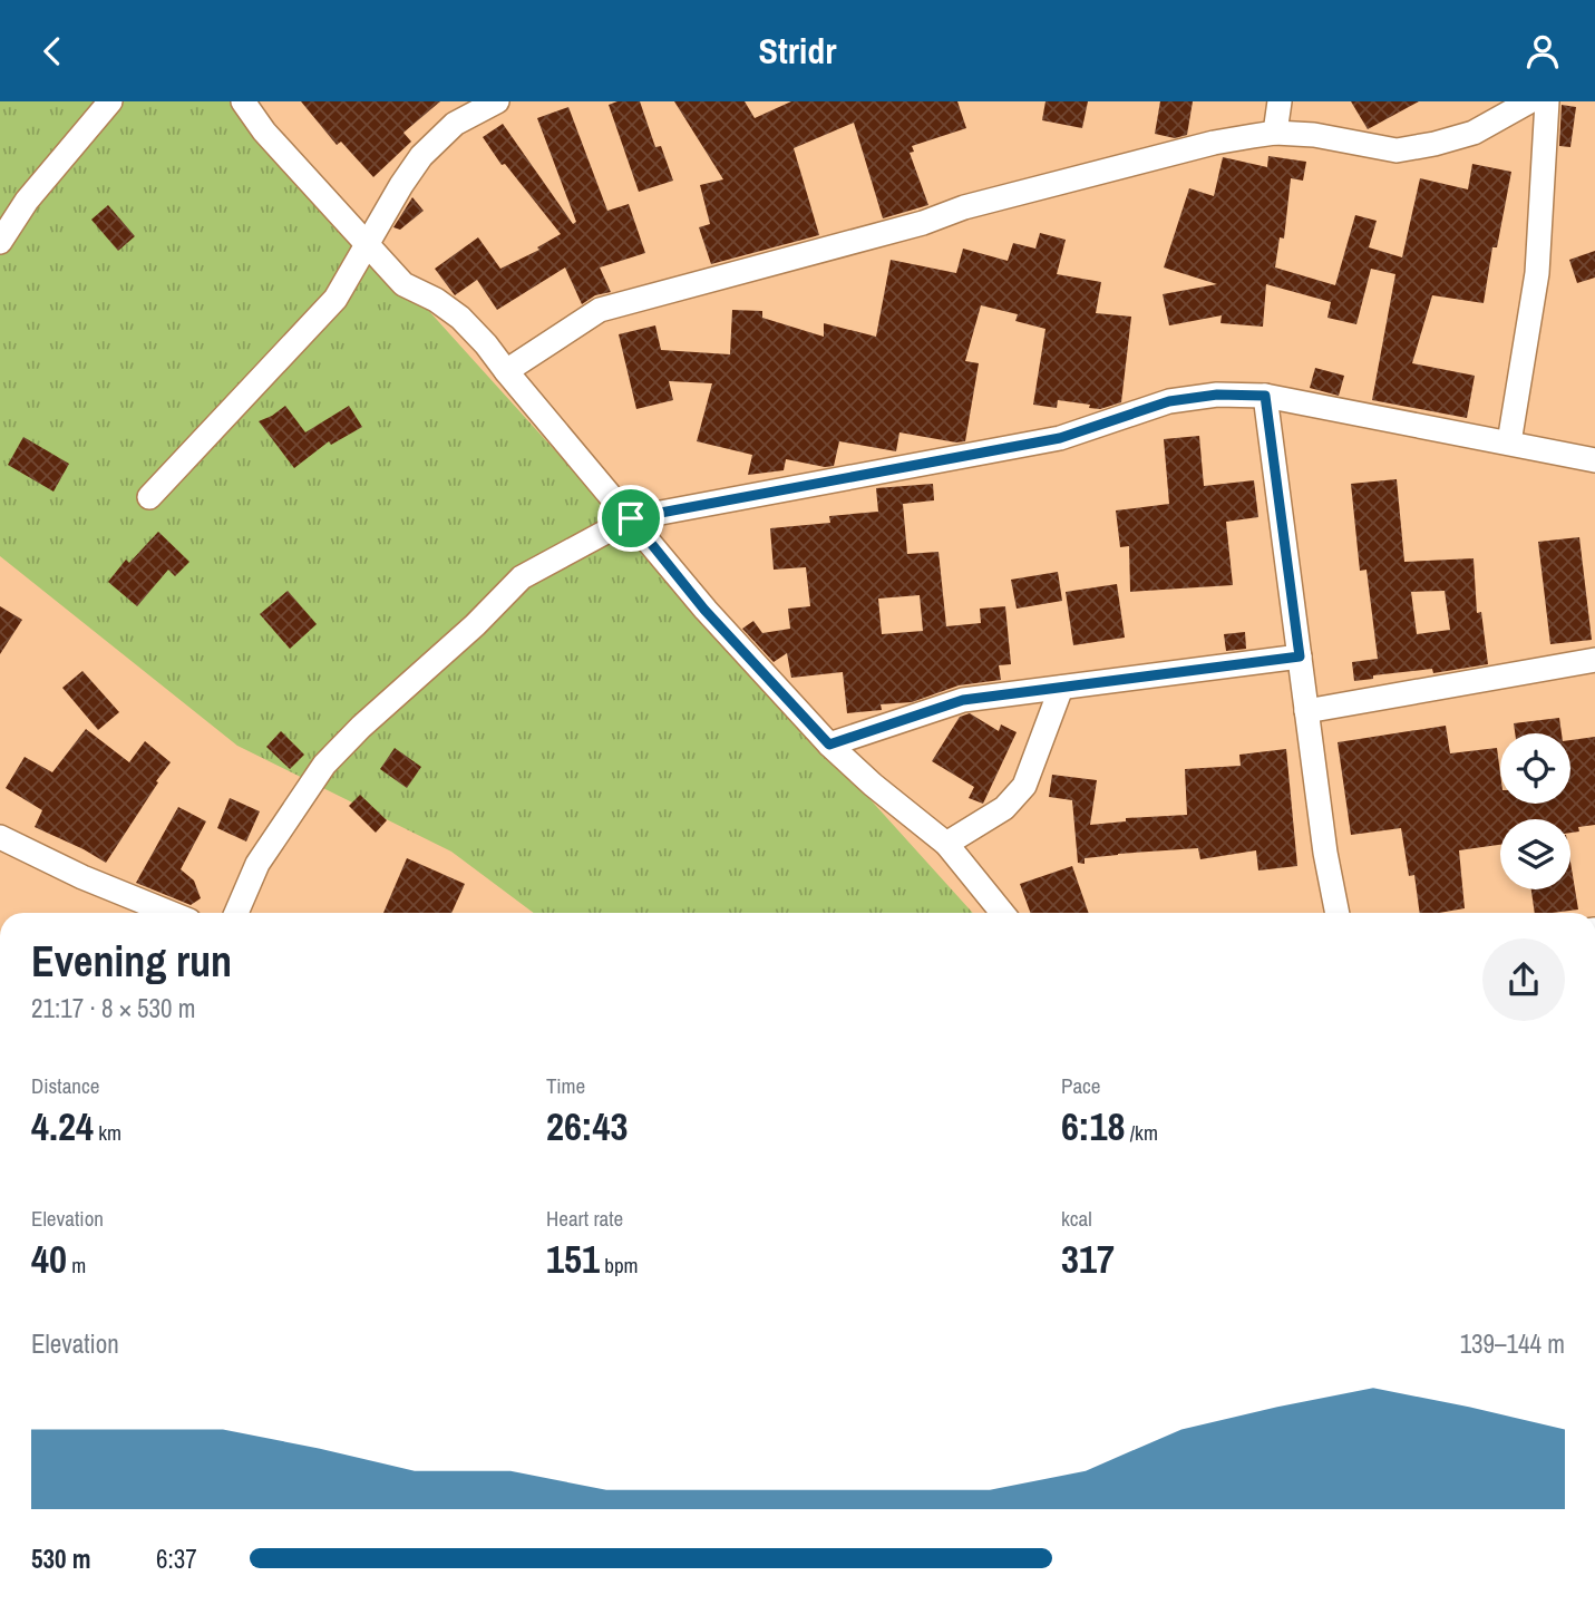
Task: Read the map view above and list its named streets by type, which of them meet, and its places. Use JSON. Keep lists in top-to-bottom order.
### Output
{
  "page": {
    "header": "Stridr",
    "heading": ["Evening run", "21:17 · 8 × 530 m"],
    "stats": [
      ["Distance", "4.24 km"],
      ["Time", "26:43"],
      ["Pace", "6:18 /km"],
      ["Elevation", "40 m"],
      ["Heart rate", "151 bpm"],
      ["kcal", "317"]
    ],
    "chart": ["Elevation", "139–144 m"],
    "list": [
      {
        "name": "530 m",
        "note": "6:37"
      }
    ]
  }
}
